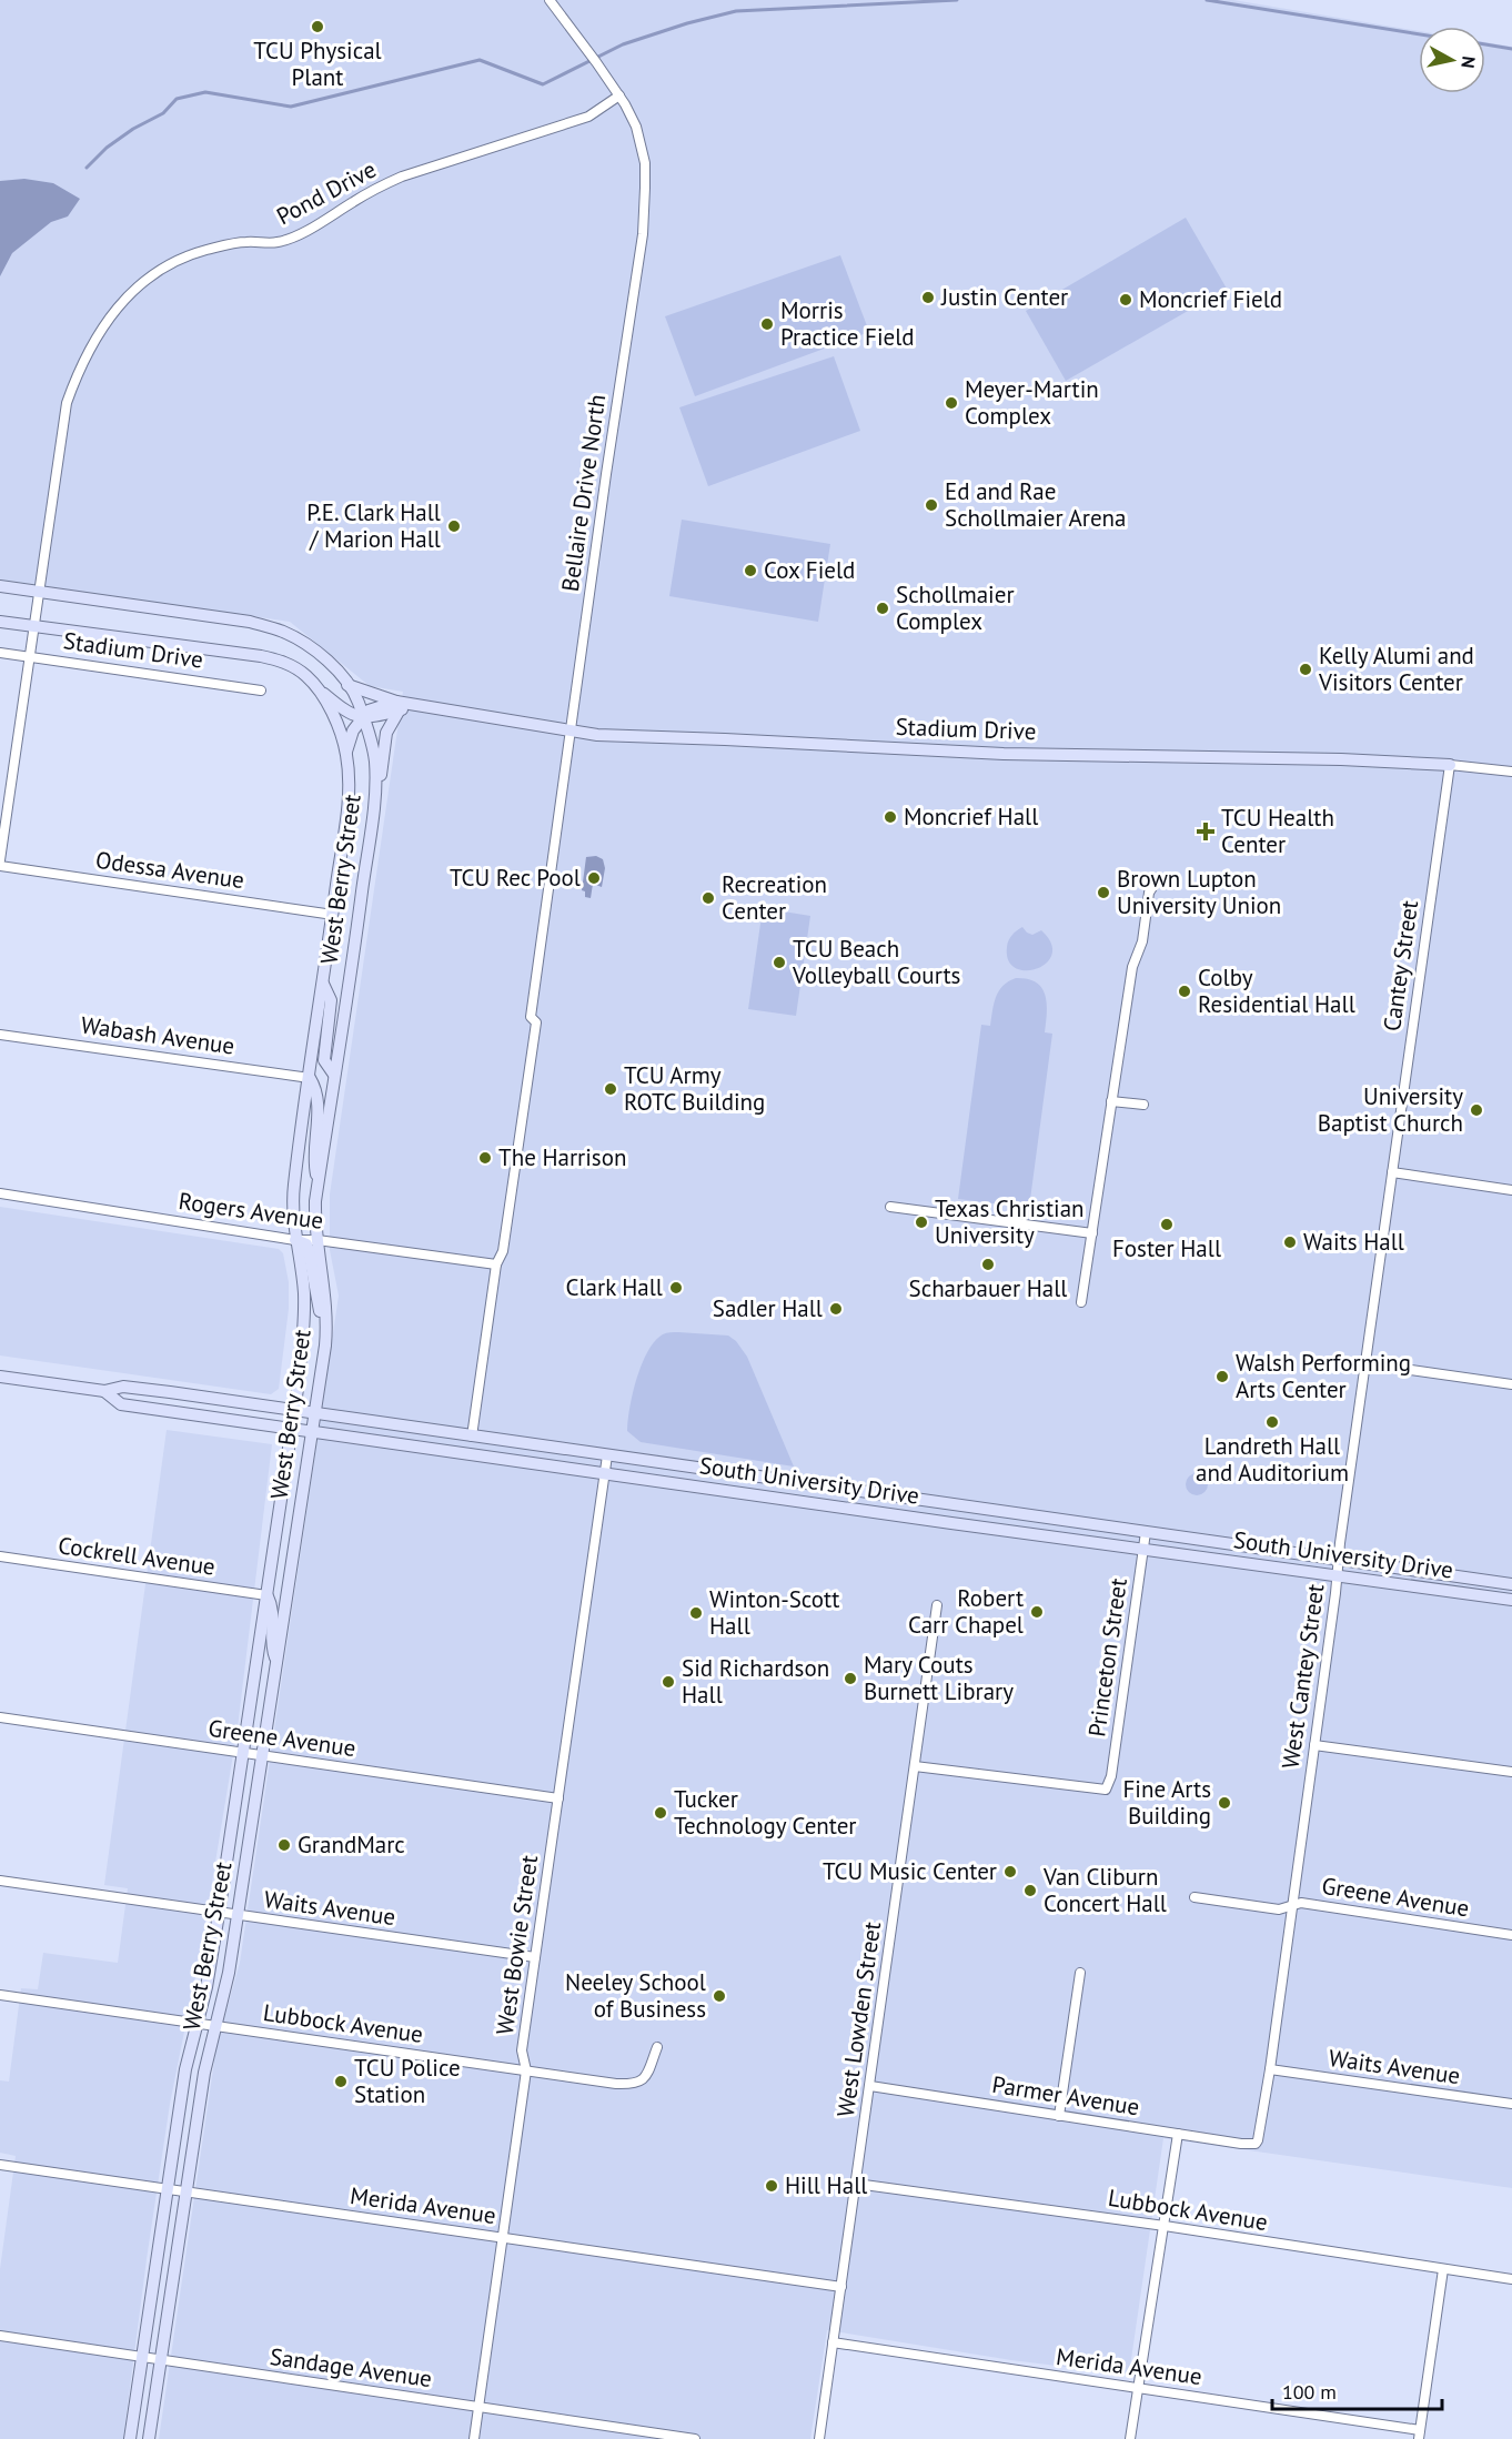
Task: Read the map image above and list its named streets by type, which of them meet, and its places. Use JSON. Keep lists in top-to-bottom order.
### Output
{
  "streets": {
    "main road": ["Stadium Drive", "West Berry Street", "South University Drive"],
    "street": [
      "Pond Drive",
      "Bellaire Drive North",
      "Odessa Avenue",
      "Cantey Street",
      "Wabash Avenue",
      "Rogers Avenue",
      "Cockrell Avenue",
      "Princeton Street",
      "West Cantey Street",
      "Greene Avenue",
      "Waits Avenue",
      "West Bowie Street",
      "West Lowden Street",
      "Lubbock Avenue",
      "Parmer Avenue",
      "Merida Avenue",
      "Sandage Avenue"
    ]
  },
  "crossings": [
    ["Pond Drive", "Bellaire Drive North"],
    ["Pond Drive", "Stadium Drive"],
    ["Pond Drive", "West Berry Street"],
    ["Bellaire Drive North", "Stadium Drive"],
    ["Bellaire Drive North", "Rogers Avenue"],
    ["Stadium Drive", "West Berry Street"],
    ["Stadium Drive", "Cantey Street"],
    ["Odessa Avenue", "West Berry Street"],
    ["West Berry Street", "Wabash Avenue"],
    ["West Berry Street", "Rogers Avenue"],
    ["West Berry Street", "South University Drive"],
    ["West Berry Street", "Cockrell Avenue"],
    ["West Berry Street", "Greene Avenue"],
    ["West Berry Street", "Waits Avenue"],
    ["West Berry Street", "Lubbock Avenue"],
    ["West Berry Street", "Merida Avenue"],
    ["West Berry Street", "Sandage Avenue"],
    ["Cantey Street", "West Cantey Street"],
    ["South University Drive", "Princeton Street"],
    ["South University Drive", "West Cantey Street"],
    ["South University Drive", "West Bowie Street"],
    ["Princeton Street", "West Lowden Street"],
    ["West Cantey Street", "Greene Avenue"],
    ["West Cantey Street", "Waits Avenue"],
    ["West Cantey Street", "Parmer Avenue"],
    ["Greene Avenue", "West Bowie Street"],
    ["Waits Avenue", "West Bowie Street"],
    ["West Bowie Street", "Lubbock Avenue"],
    ["West Bowie Street", "Merida Avenue"],
    ["West Bowie Street", "Sandage Avenue"],
    ["West Lowden Street", "Lubbock Avenue"],
    ["West Lowden Street", "Parmer Avenue"],
    ["West Lowden Street", "Merida Avenue"]
  ],
  "places": {
    "other": [
      "TCU Physical Plant",
      "Justin Center",
      "Moncrief Field",
      "Morris Practice Field",
      "Meyer-Martin Complex",
      "Ed and Rae Schollmaier Arena",
      "P.E. Clark Hall / Marion Hall",
      "Cox Field",
      "Schollmaier Complex",
      "Kelly Alumi and Visitors Center",
      "Moncrief Hall",
      "TCU Rec Pool",
      "Brown Lupton University Union",
      "Recreation Center",
      "TCU Beach Volleyball Courts",
      "Colby Residential Hall",
      "TCU Army ROTC Building",
      "University Baptist Church",
      "The Harrison",
      "Texas Christian University",
      "Foster Hall",
      "Waits Hall",
      "Scharbauer Hall",
      "Clark Hall",
      "Sadler Hall",
      "Walsh Performing Arts Center",
      "Landreth Hall and Auditorium",
      "Robert Carr Chapel",
      "Winton-Scott Hall",
      "Mary Couts Burnett Library",
      "Sid Richardson Hall",
      "Fine Arts Building",
      "Tucker Technology Center",
      "GrandMarc",
      "TCU Music Center",
      "Van Cliburn Concert Hall",
      "Neeley School of Business",
      "TCU Police Station",
      "Hill Hall"
    ],
    "health": ["TCU Health Center"]
  },
  "scale_bar": "100 m",
  "north": "right"
}
